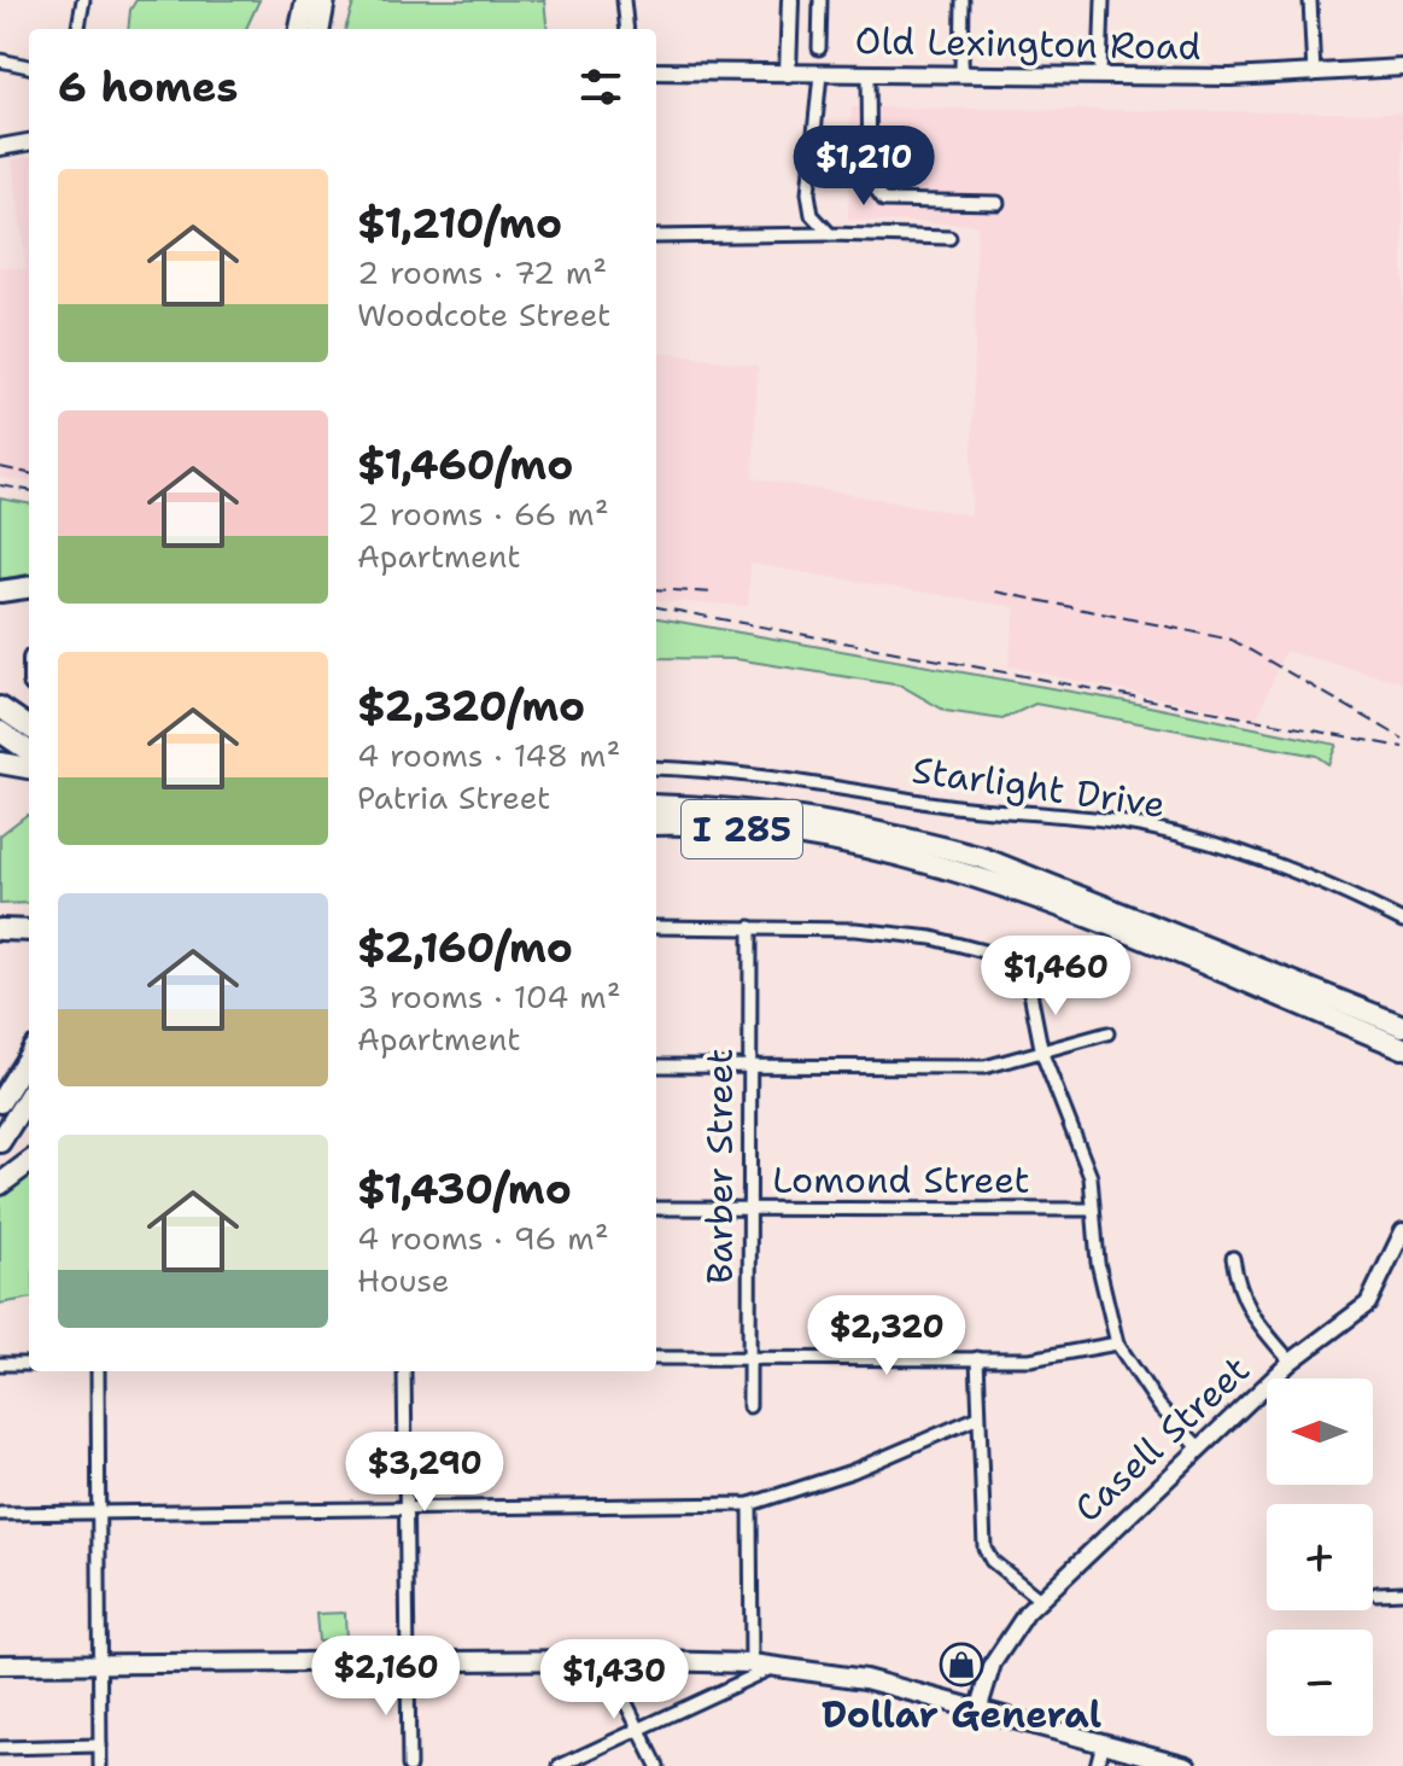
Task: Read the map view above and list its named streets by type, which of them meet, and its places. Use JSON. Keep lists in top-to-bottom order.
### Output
{
  "streets": {
    "highway": ["I 285"],
    "main road": ["Old Lexington Road", "Casell Street"],
    "street": ["Starlight Drive", "Barber Street", "Lomond Street"]
  },
  "crossings": [
    ["Barber Street", "Lomond Street"]
  ],
  "places": {
    "shop": ["Dollar General"]
  },
  "north": "left",
  "page": {
    "heading": "6 homes",
    "price": [
      "$1,210",
      "$1,460",
      "$2,320",
      "$3,290",
      "$2,160",
      "$1,430"
    ],
    "list": [
      {
        "name": "$1,210/mo",
        "note": "2 rooms · 72 m² · Woodcote Street"
      },
      {
        "name": "$1,460/mo",
        "note": "2 rooms · 66 m² · Apartment"
      },
      {
        "name": "$2,320/mo",
        "note": "4 rooms · 148 m² · Patria Street"
      },
      {
        "name": "$2,160/mo",
        "note": "3 rooms · 104 m² · Apartment"
      },
      {
        "name": "$1,430/mo",
        "note": "4 rooms · 96 m² · House"
      }
    ],
    "map_buttons": ["+", "−"]
  }
}
